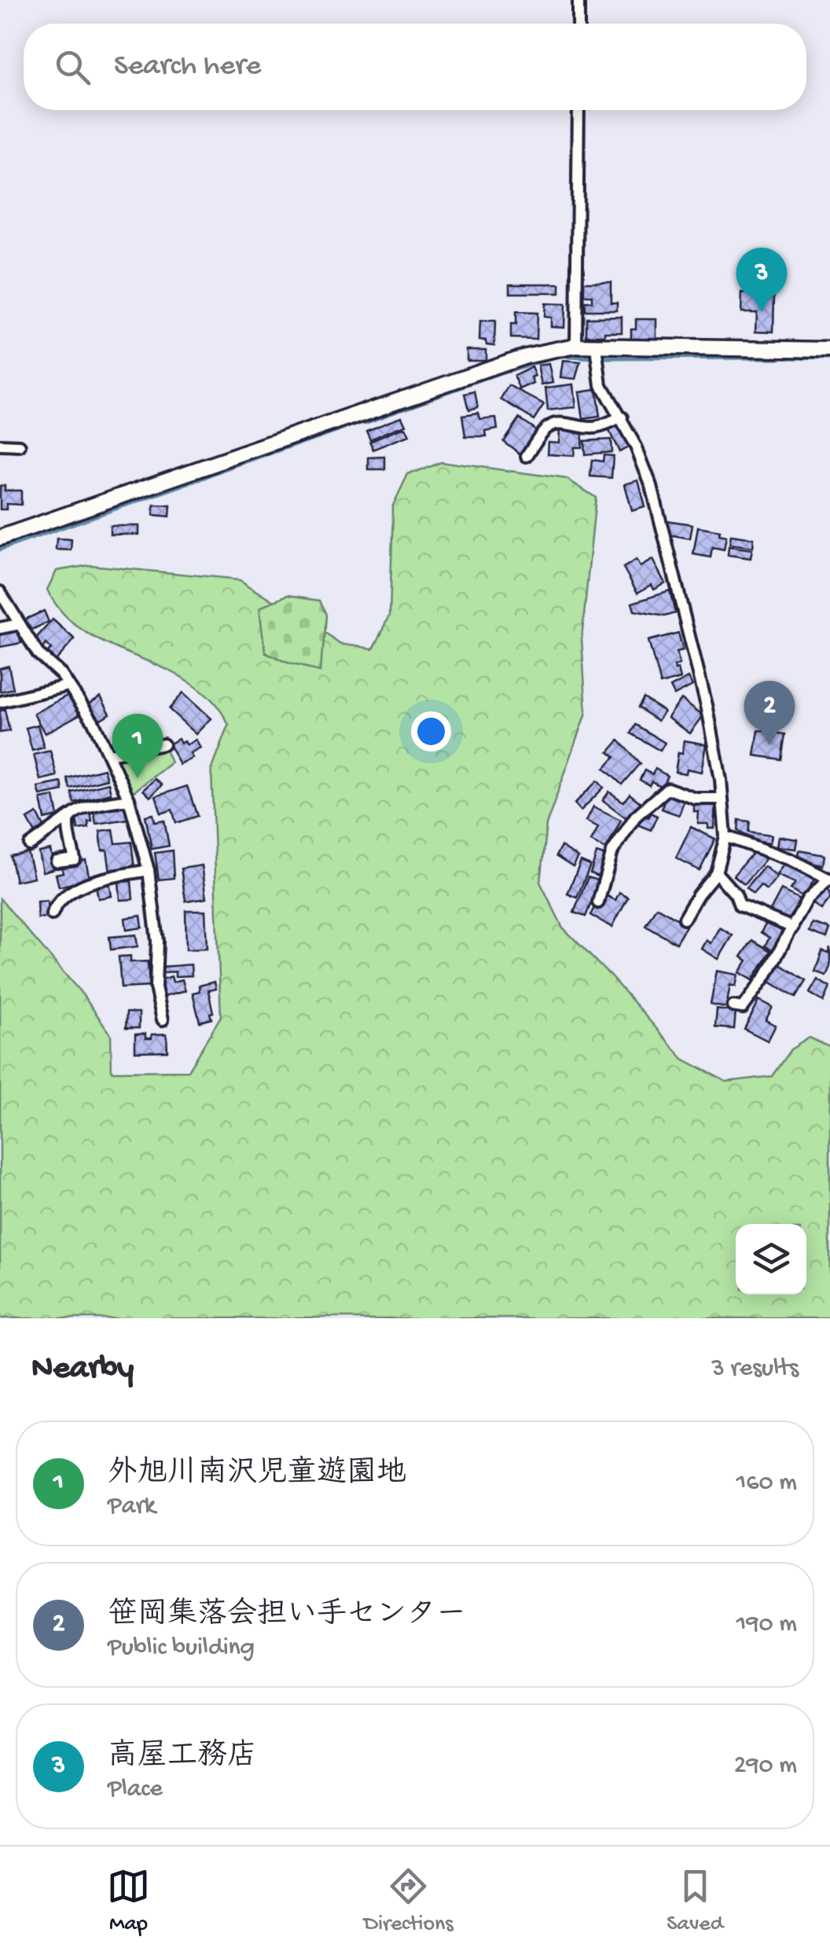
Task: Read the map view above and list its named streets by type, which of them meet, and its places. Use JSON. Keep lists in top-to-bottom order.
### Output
{
  "page": {
    "search": "Search here",
    "pins": ["3", "2", "1"],
    "heading": ["Nearby", "3 results"],
    "list": [
      {
        "mark": "1",
        "name": "外旭川南沢児童遊園地",
        "note": "Park",
        "value": "160 m"
      },
      {
        "mark": "2",
        "name": "笹岡集落会担い手センター",
        "note": "Public building",
        "value": "190 m"
      },
      {
        "mark": "3",
        "name": "高屋工務店",
        "note": "Place",
        "value": "290 m"
      }
    ],
    "nav": ["Map", "Directions", "Saved"]
  }
}
